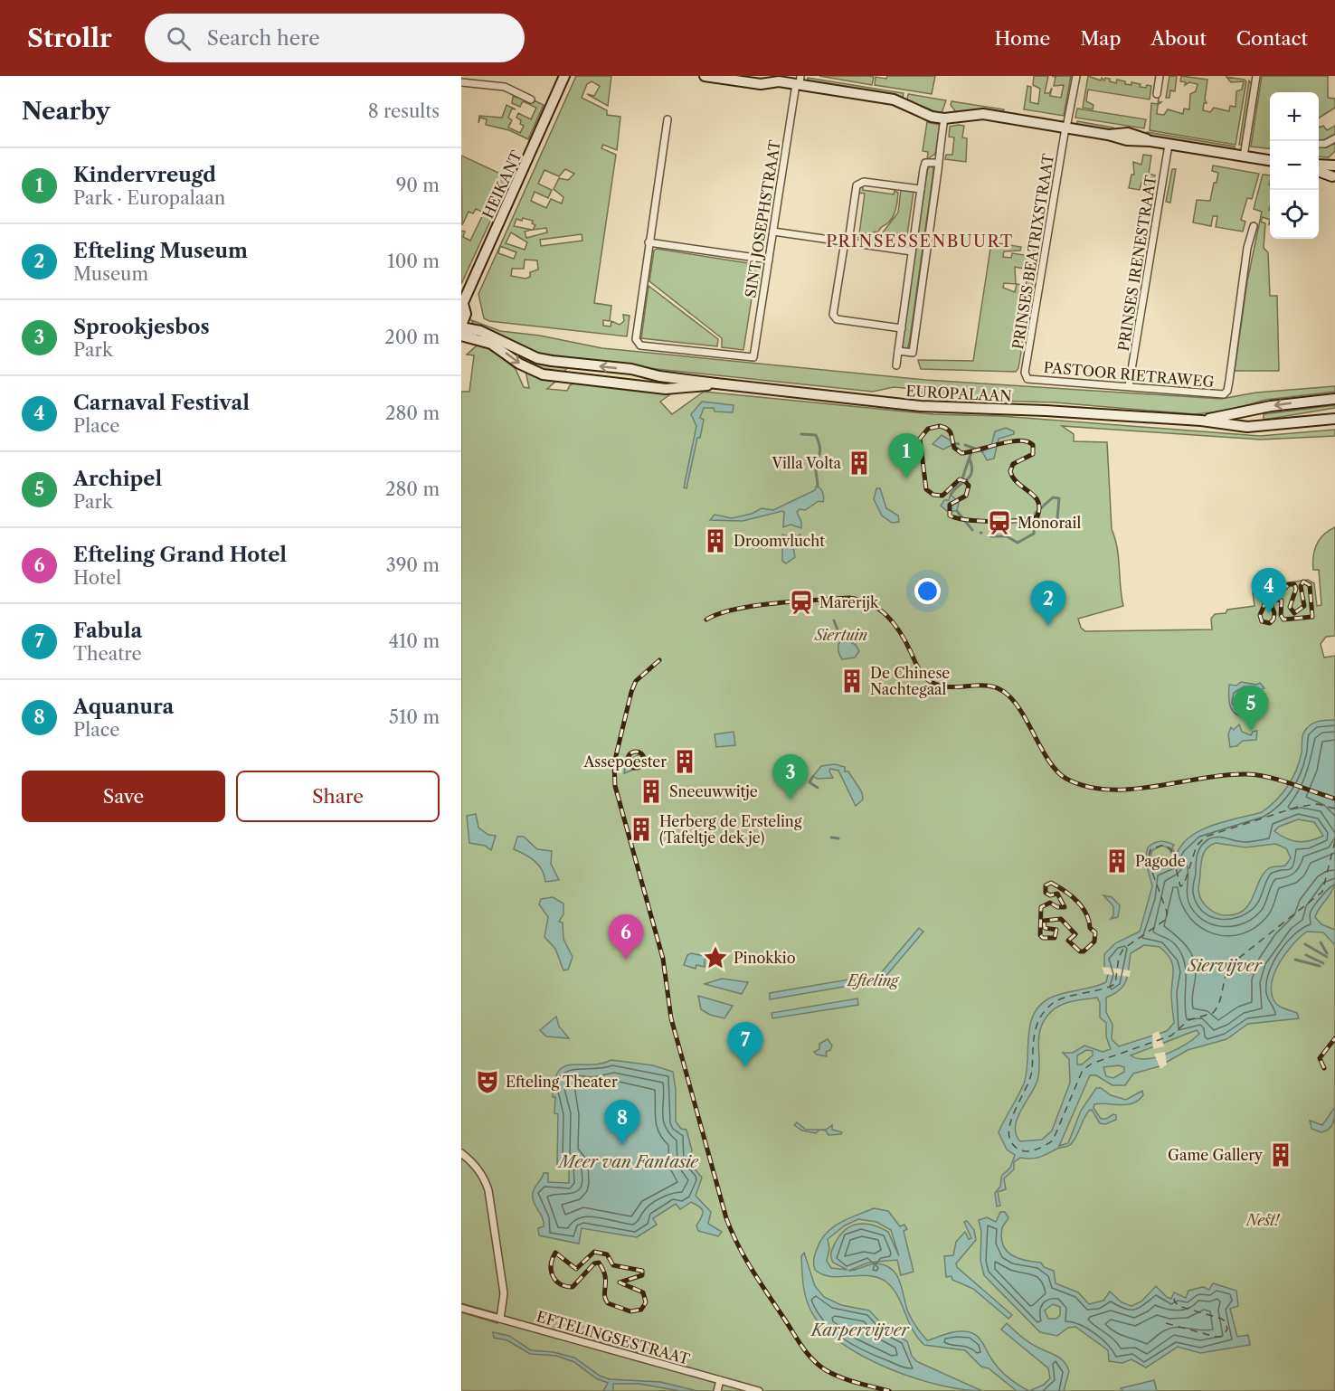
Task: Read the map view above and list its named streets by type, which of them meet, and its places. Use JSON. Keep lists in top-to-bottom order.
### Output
{
  "streets": {
    "main road": ["HEIKANT", "EUROPALAAN"],
    "street": [
      "SINT JOSEPHSTRAAT",
      "PRINSES BEATRIXSTRAAT",
      "PRINSES IRENESTRAAT",
      "PASTOOR RIETRAWEG",
      "EFTELINGSESTRAAT"
    ]
  },
  "crossings": [
    ["HEIKANT", "EUROPALAAN"],
    ["PRINSES BEATRIXSTRAAT", "PASTOOR RIETRAWEG"],
    ["PRINSES IRENESTRAAT", "PASTOOR RIETRAWEG"]
  ],
  "districts": ["PRINSESSENBUURT"],
  "water": ["Siervijver", "Meer van Fantasie", "Karpervijver"],
  "parks": ["Siertuin", "Efteling", "Nest!"],
  "places": {
    "building": [
      "Villa Volta",
      "Droomvlucht",
      "De Chinese Nachtegaal",
      "Assepoester",
      "Sneeuwwitje",
      "Herberg de Ersteling (Tafeltje dek je)",
      "Pagode",
      "Game Gallery"
    ],
    "station": ["Monorail", "Marerijk"],
    "place": ["Pinokkio"],
    "theatre": ["Efteling Theater"]
  },
  "page": {
    "header": "Strollr",
    "search": "Search here",
    "nav": [
      "Home",
      "Map",
      "About",
      "Contact"
    ],
    "heading": ["Nearby", "8 results"],
    "map_buttons": ["+", "−"],
    "list": [
      {
        "mark": "1",
        "name": "Kindervreugd",
        "note": "Park · Europalaan",
        "value": "90 m"
      },
      {
        "mark": "2",
        "name": "Efteling Museum",
        "note": "Museum",
        "value": "100 m"
      },
      {
        "mark": "3",
        "name": "Sprookjesbos",
        "note": "Park",
        "value": "200 m"
      },
      {
        "mark": "4",
        "name": "Carnaval Festival",
        "note": "Place",
        "value": "280 m"
      },
      {
        "mark": "5",
        "name": "Archipel",
        "note": "Park",
        "value": "280 m"
      },
      {
        "mark": "6",
        "name": "Efteling Grand Hotel",
        "note": "Hotel",
        "value": "390 m"
      },
      {
        "mark": "7",
        "name": "Fabula",
        "note": "Theatre",
        "value": "410 m"
      },
      {
        "mark": "8",
        "name": "Aquanura",
        "note": "Place",
        "value": "510 m"
      }
    ],
    "pins": [
      "1",
      "4",
      "2",
      "5",
      "3",
      "6",
      "7",
      "8"
    ],
    "buttons": ["Save", "Share"]
  }
}
